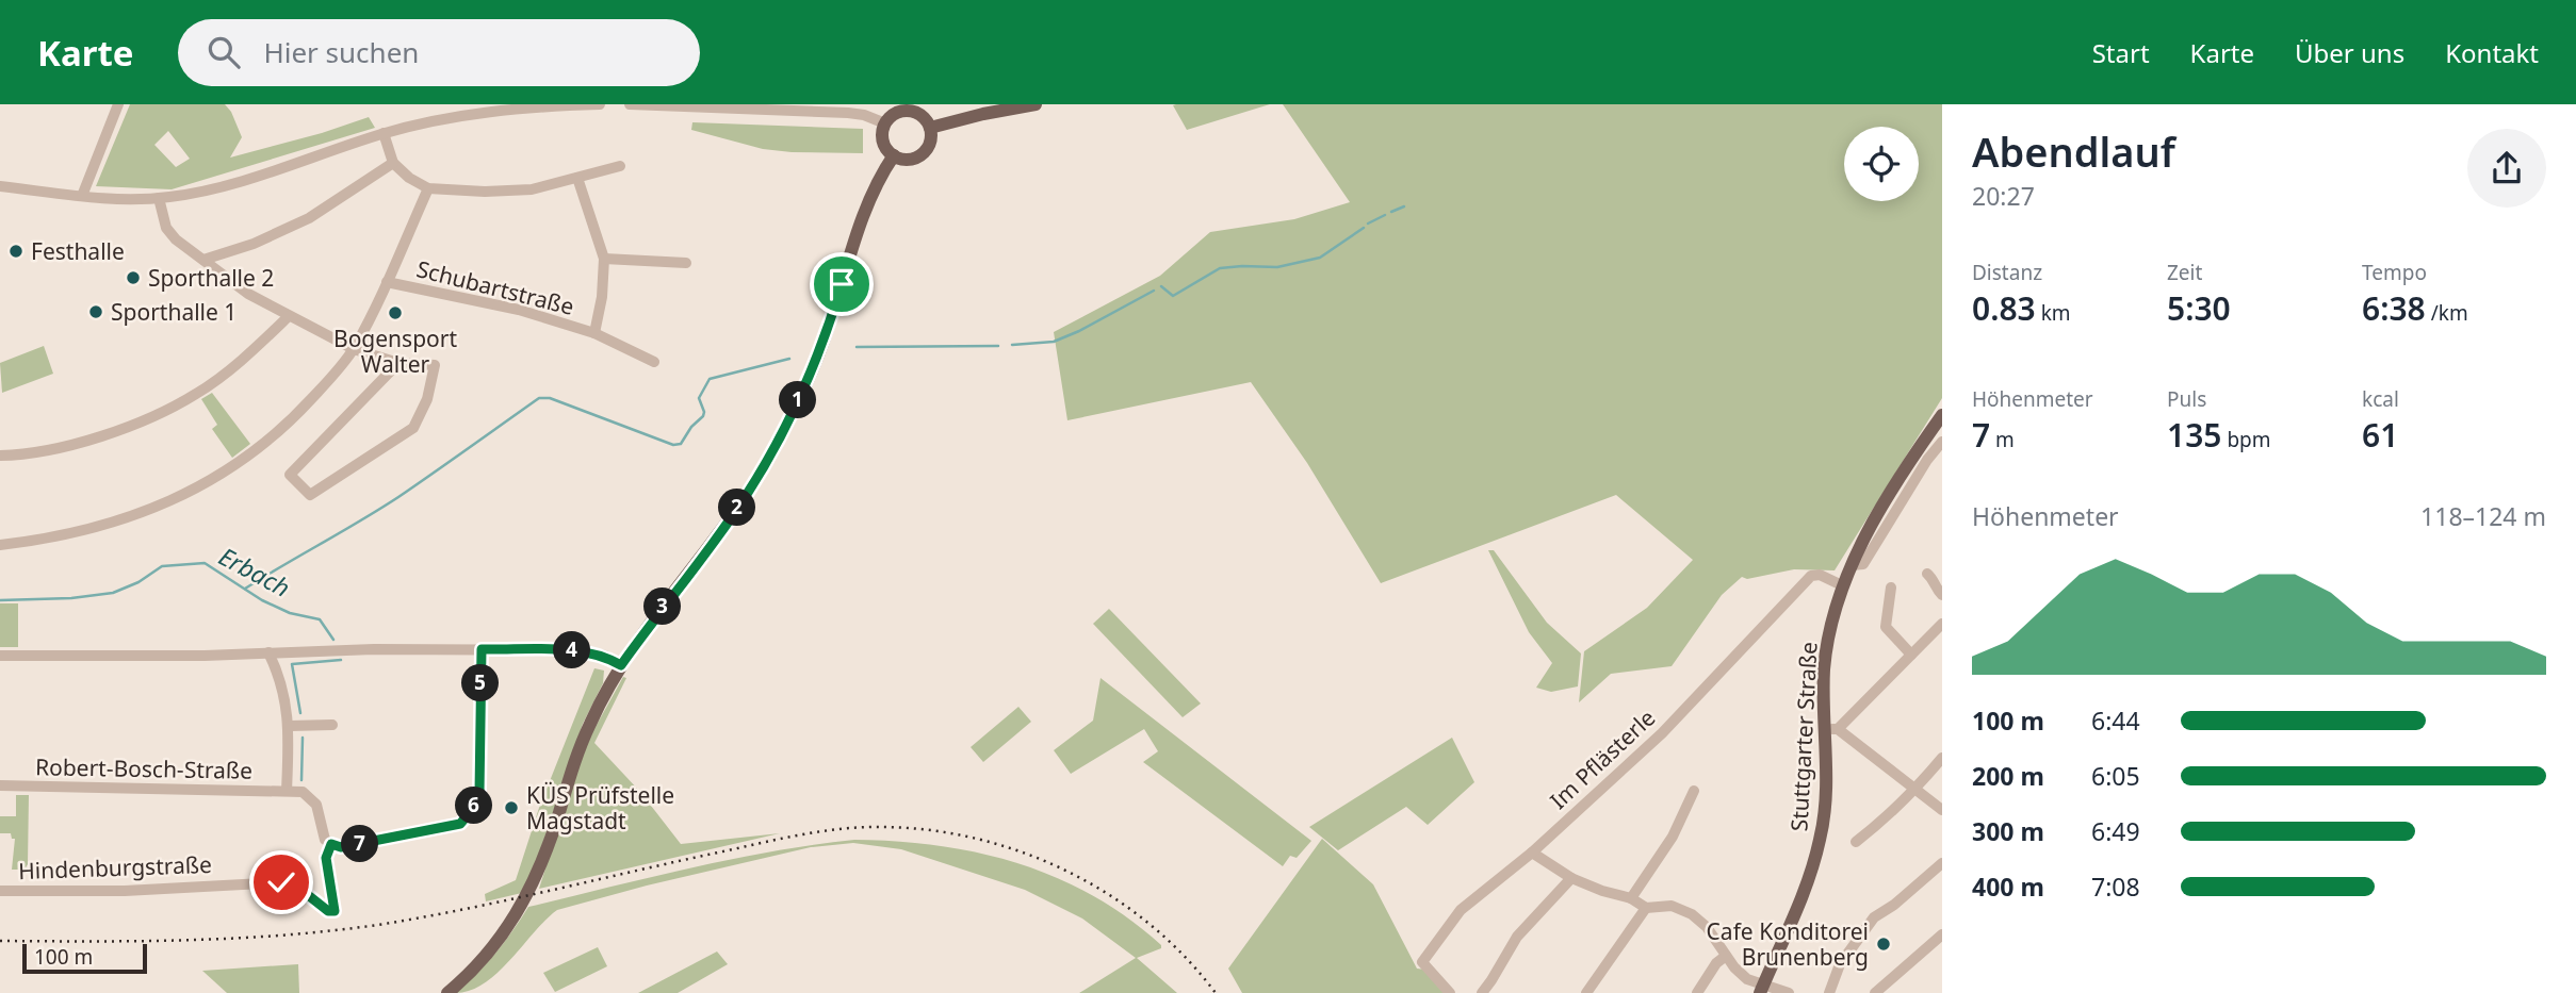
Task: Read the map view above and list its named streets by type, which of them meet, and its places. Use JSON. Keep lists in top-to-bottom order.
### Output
{
  "streets": {
    "main road": ["Stuttgarter Straße"],
    "street": [
      "Schubartstraße",
      "Im Pflästerle",
      "Robert-Bosch-Straße",
      "Hindenburgstraße"
    ]
  },
  "crossings": [
    ["Stuttgarter Straße", "Im Pflästerle"]
  ],
  "water": ["Erbach"],
  "places": [
    "Festhalle",
    "Sporthalle 2",
    "Sporthalle 1",
    "Bogensport Walter",
    "KÜS Prüfstelle Magstadt",
    "Cafe Konditorei Brunenberg"
  ],
  "scale_bar": "100 m",
  "page": {
    "header": "Karte",
    "search": "Hier suchen",
    "nav": [
      "Start",
      "Karte",
      "Über uns",
      "Kontakt"
    ],
    "heading": ["Abendlauf", "20:27"],
    "stats": [
      ["Distanz", "0.83 km"],
      ["Zeit", "5:30"],
      ["Tempo", "6:38 /km"],
      ["Höhenmeter", "7 m"],
      ["Puls", "135 bpm"],
      ["kcal", "61"]
    ],
    "pins": [
      "1",
      "2",
      "3",
      "4",
      "5",
      "6",
      "7"
    ],
    "chart": ["Höhenmeter", "118–124 m"],
    "list": [
      {
        "name": "100 m",
        "note": "6:44"
      },
      {
        "name": "200 m",
        "note": "6:05"
      },
      {
        "name": "300 m",
        "note": "6:49"
      },
      {
        "name": "400 m",
        "note": "7:08"
      }
    ],
    "scale": "100 m"
  }
}
